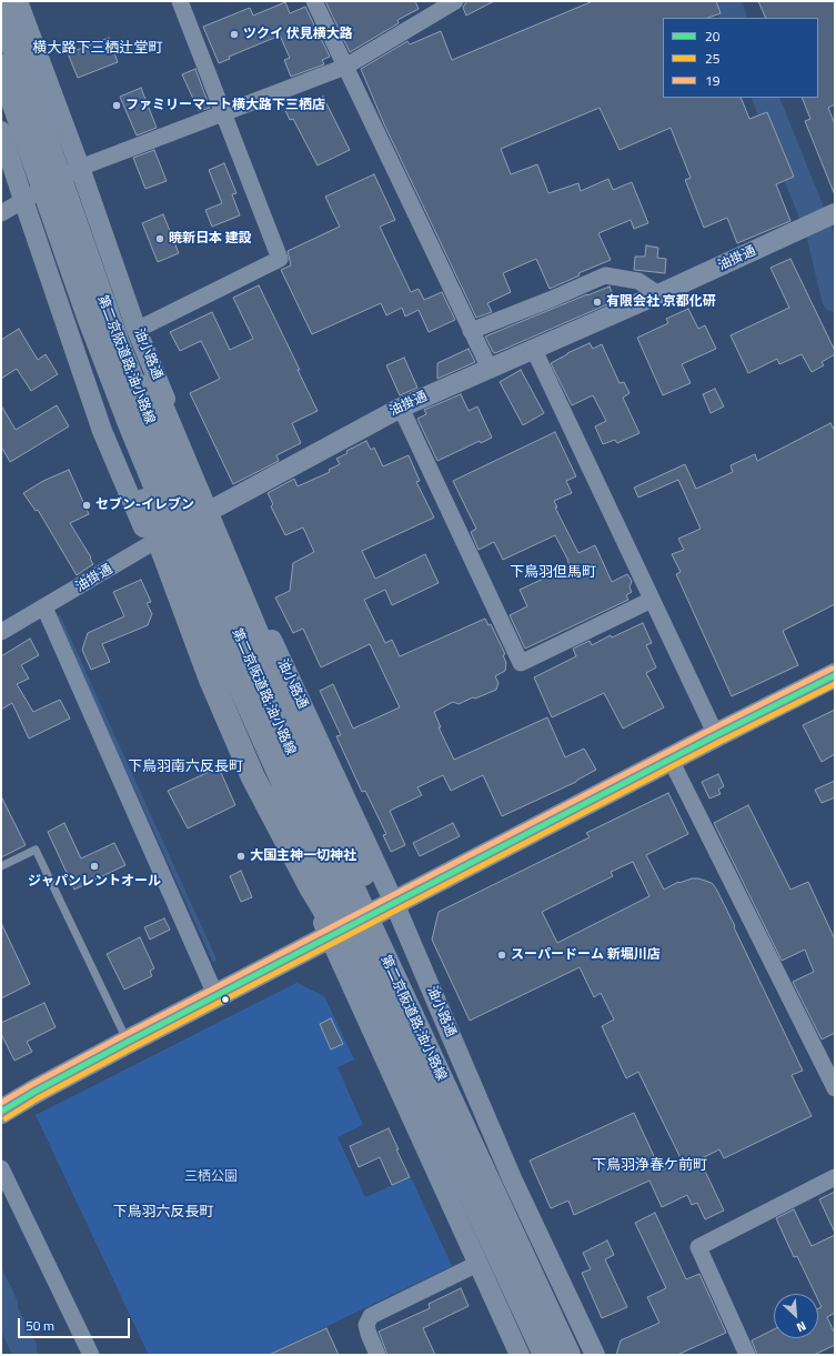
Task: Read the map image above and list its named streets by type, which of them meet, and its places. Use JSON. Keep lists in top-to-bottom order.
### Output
{
  "streets": {
    "highway": ["第二京阪道路;油小路線"],
    "street": ["油掛通", "油小路通"]
  },
  "crossings": [
    ["油掛通", "油小路通"]
  ],
  "districts": [
    "横大路下三栖辻堂町",
    "下鳥羽但馬町",
    "下鳥羽南六反長町",
    "下鳥羽浄春ケ前町",
    "下鳥羽六反長町"
  ],
  "parks": ["三栖公園"],
  "places": [
    "ツクイ 伏見横大路",
    "ファミリーマート横大路下三栖店",
    "暁新日本 建設",
    "有限会社 京都化研",
    "セブン-イレブン",
    "大国主神一切神社",
    "ジャパンレントオール",
    "スーパードーム 新堀川店"
  ],
  "lines": ["transit line 19", "transit line 20", "transit line 25"],
  "legend": ["20", "25", "19"],
  "scale_bar": "50 m",
  "north": "bottom right"
}
